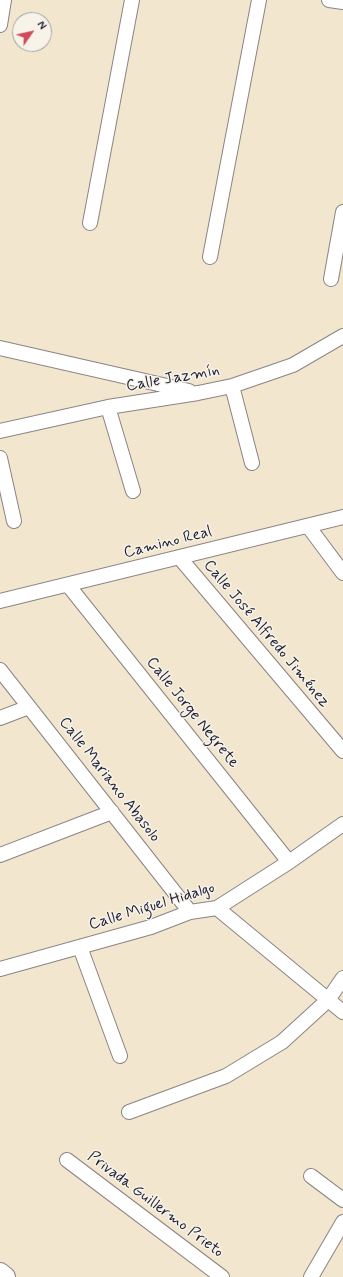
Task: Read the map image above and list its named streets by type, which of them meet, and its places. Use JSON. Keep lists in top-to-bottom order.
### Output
{
  "streets": {
    "street": [
      "Calle Jazmín",
      "Camino Real",
      "Calle José Alfredo Jiménez",
      "Calle Jorge Negrete",
      "Calle Mariano Abasolo",
      "Calle Miguel Hidalgo",
      "Privada Guillermo Prieto"
    ]
  },
  "crossings": [
    ["Camino Real", "Calle José Alfredo Jiménez"],
    ["Camino Real", "Calle Jorge Negrete"],
    ["Calle Jorge Negrete", "Calle Miguel Hidalgo"],
    ["Calle Mariano Abasolo", "Calle Miguel Hidalgo"]
  ],
  "north": "top right"
}
